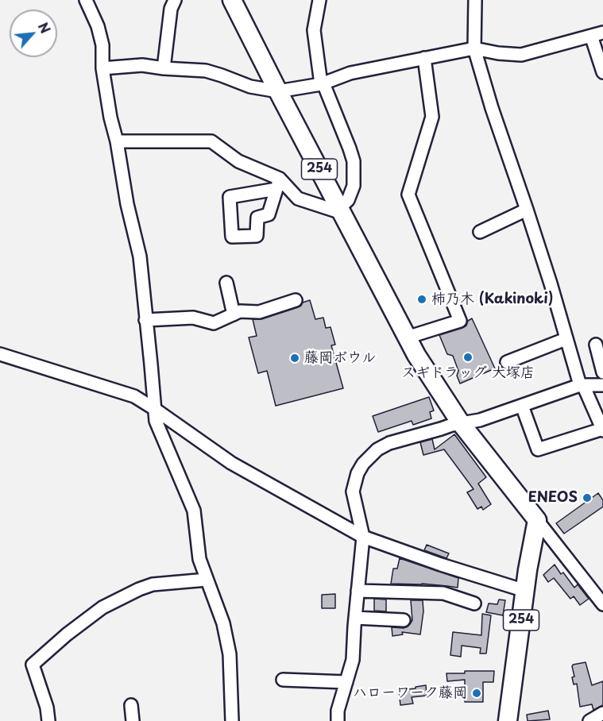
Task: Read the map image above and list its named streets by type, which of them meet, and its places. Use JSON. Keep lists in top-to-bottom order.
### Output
{
  "streets": {
    "highway": ["254"]
  },
  "places": [
    "柿乃木 (Kakinoki)",
    "スギドラッグ 大塚店",
    "藤岡ボウル",
    "ENEOS",
    "ハローワーク藤岡"
  ],
  "north": "top right"
}
